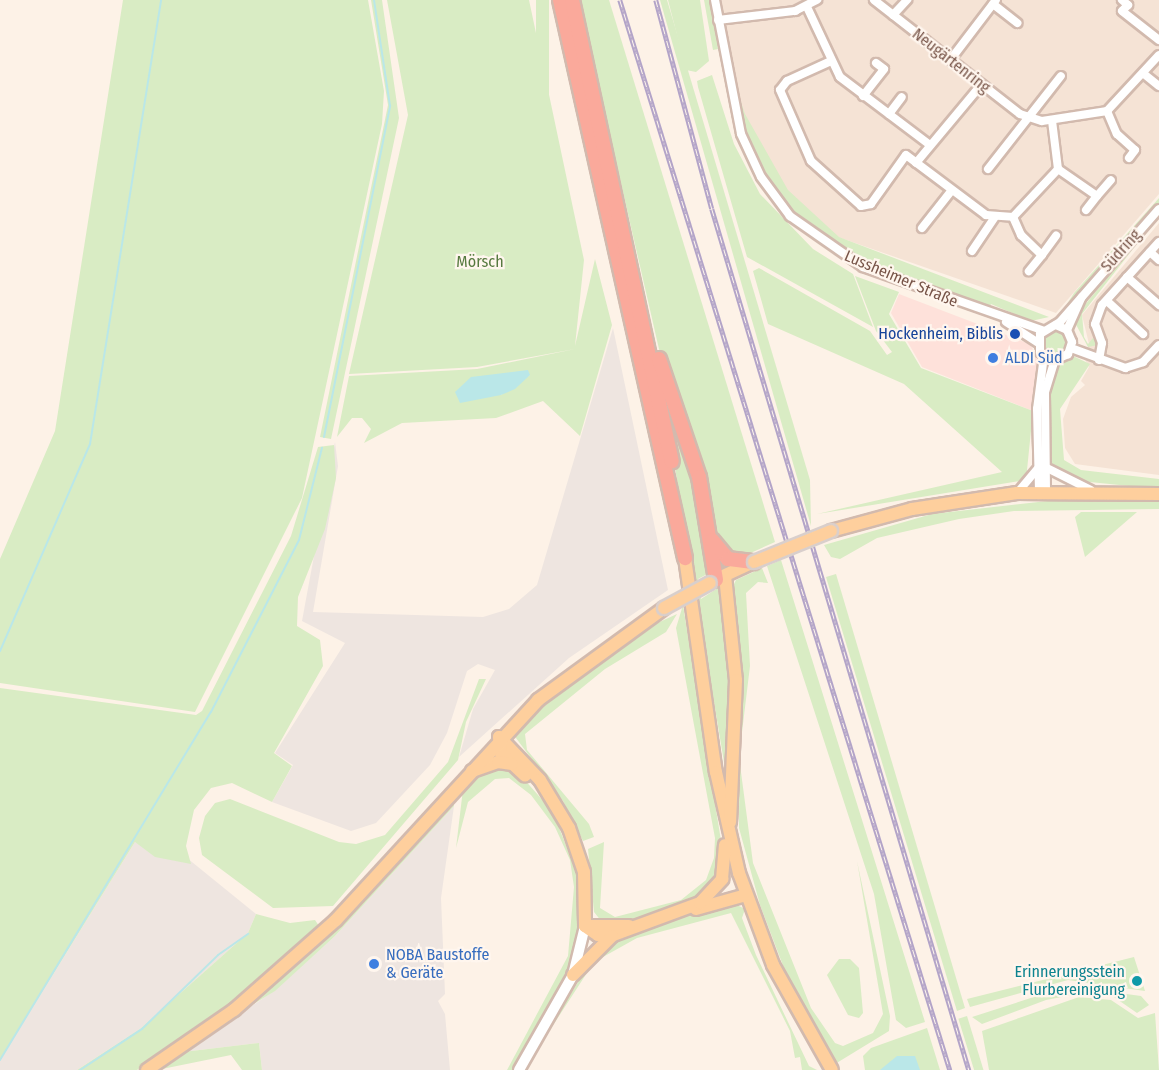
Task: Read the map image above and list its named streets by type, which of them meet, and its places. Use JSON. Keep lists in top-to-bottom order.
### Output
{
  "streets": {
    "street": ["Neugärtenring", "Südring", "Lussheimer Straße"]
  },
  "crossings": [
    ["Südring", "Lussheimer Straße"]
  ],
  "parks": ["Mörsch"],
  "places": [
    "Hockenheim, Biblis",
    "ALDI Süd",
    "NOBA Baustoffe & Geräte",
    "Erinnerungsstein Flurbereinigung"
  ]
}
